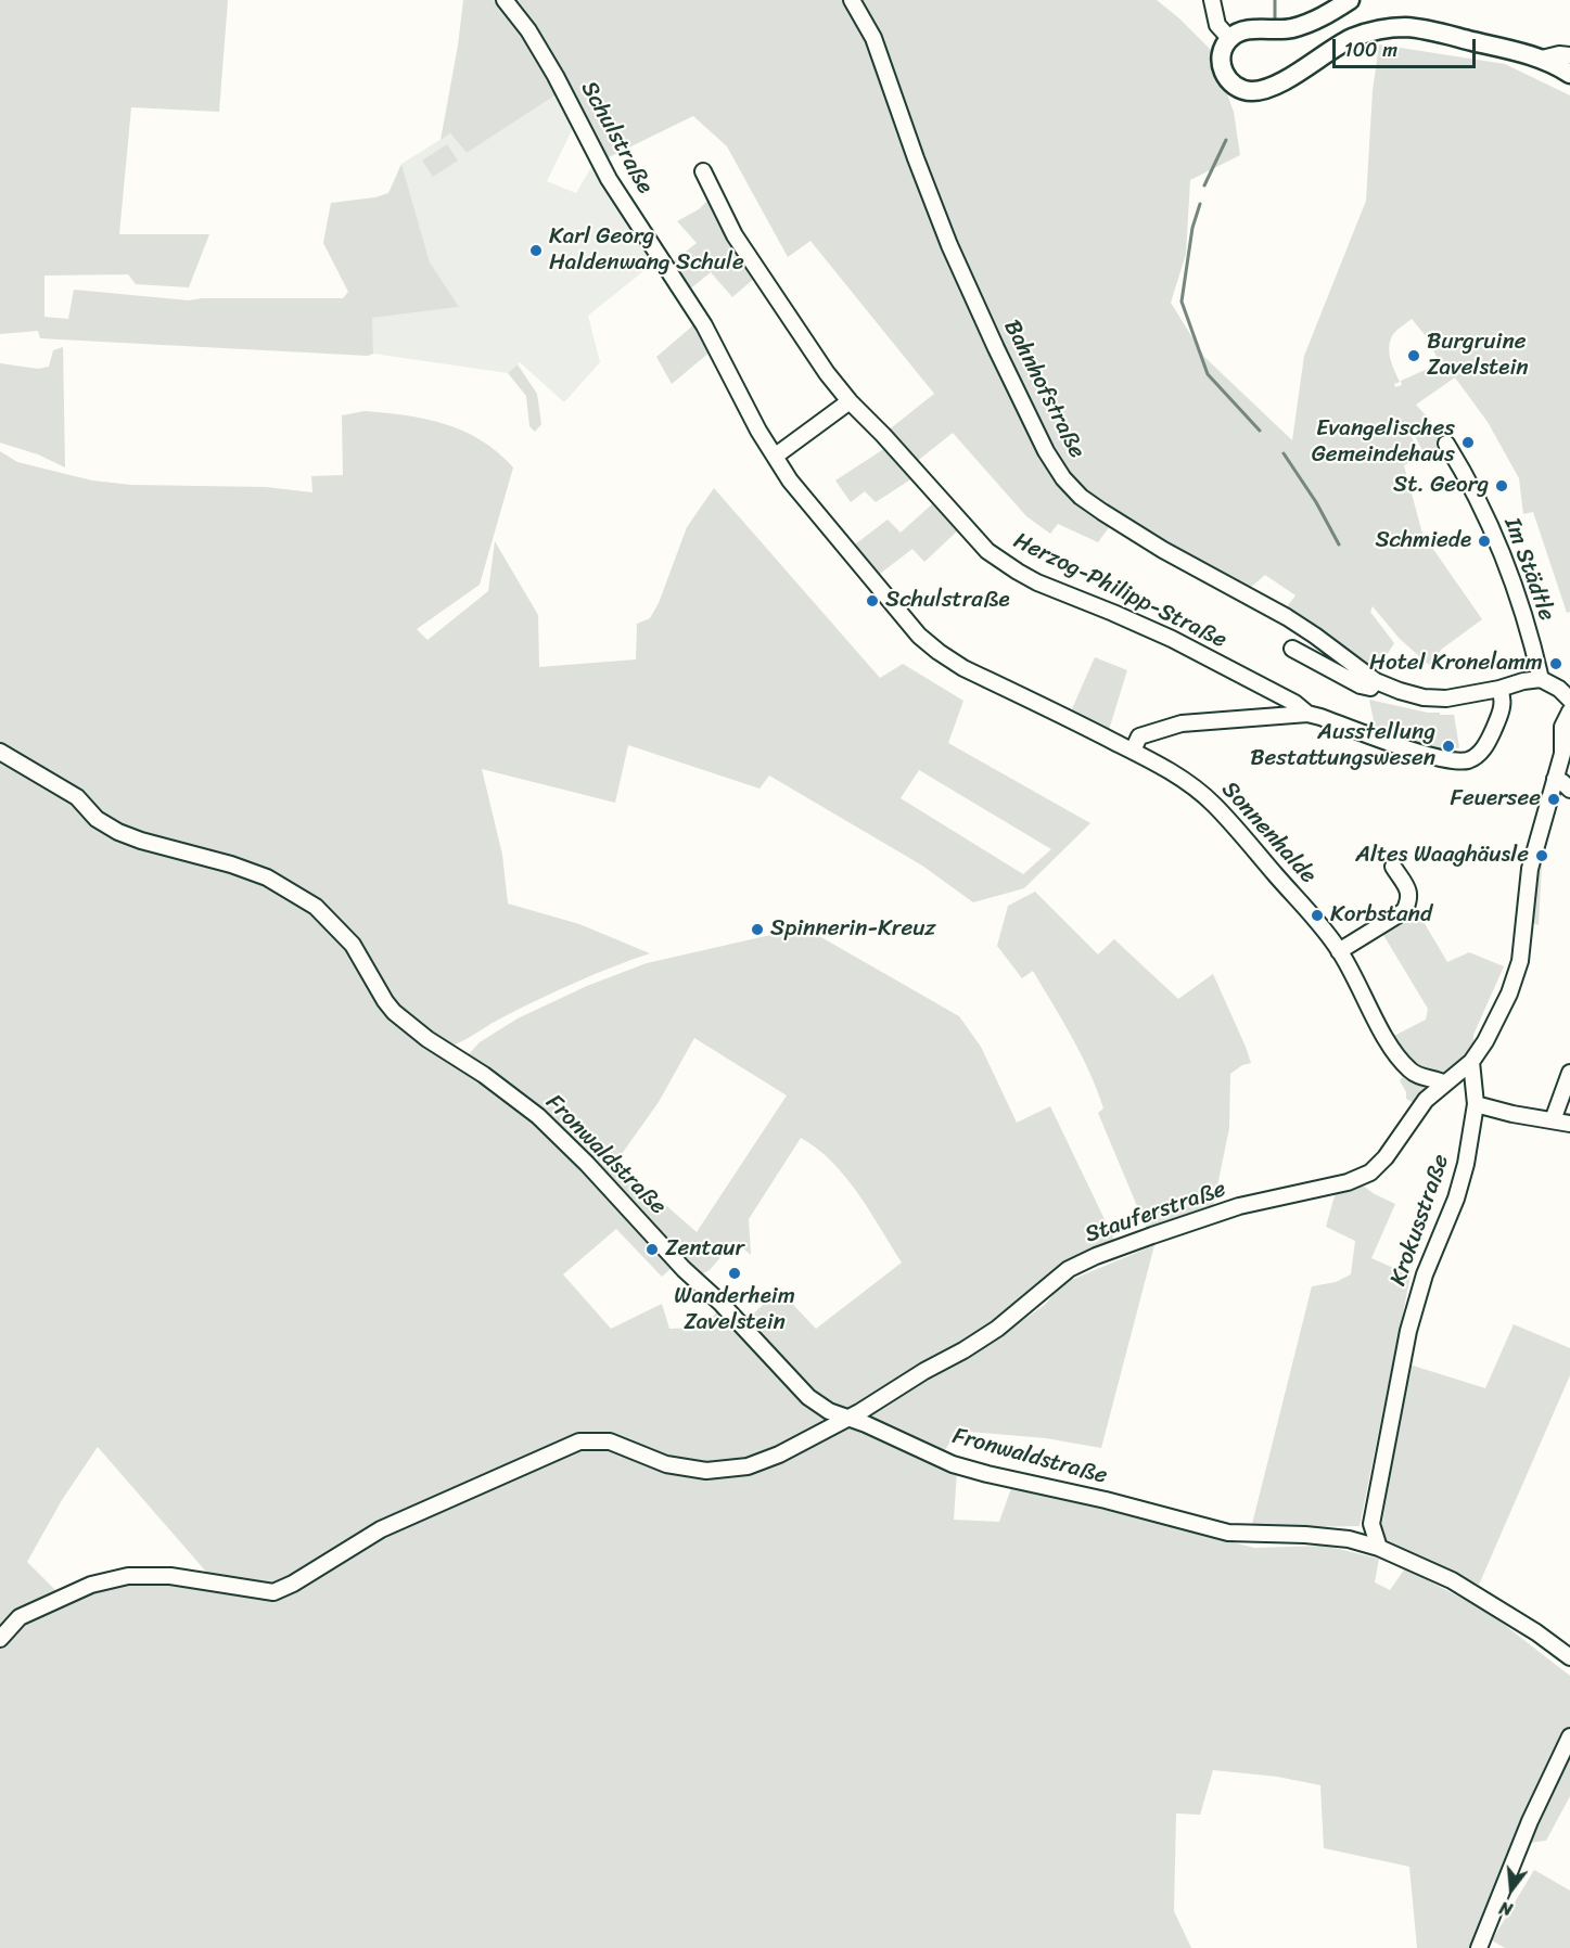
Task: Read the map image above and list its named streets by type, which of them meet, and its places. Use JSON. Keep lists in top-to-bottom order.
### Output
{
  "streets": {
    "street": [
      "Schulstraße",
      "Bahnhofstraße",
      "Im Städtle",
      "Herzog-Philipp-Straße",
      "Sonnenhalde",
      "Fronwaldstraße",
      "Stauferstraße",
      "Krokusstraße"
    ]
  },
  "crossings": [
    ["Schulstraße", "Sonnenhalde"],
    ["Bahnhofstraße", "Im Städtle"],
    ["Sonnenhalde", "Stauferstraße"],
    ["Fronwaldstraße", "Stauferstraße"],
    ["Fronwaldstraße", "Krokusstraße"],
    ["Stauferstraße", "Krokusstraße"]
  ],
  "places": [
    "Karl Georg Haldenwang Schule",
    "Burgruine Zavelstein",
    "Evangelisches Gemeindehaus",
    "St. Georg",
    "Schmiede",
    "Schulstraße",
    "Hotel Kronelamm",
    "Ausstellung Bestattungswesen",
    "Feuersee",
    "Altes Waaghäusle",
    "Korbstand",
    "Spinnerin-Kreuz",
    "Zentaur",
    "Wanderheim Zavelstein"
  ],
  "scale_bar": "100 m",
  "north": "bottom"
}
